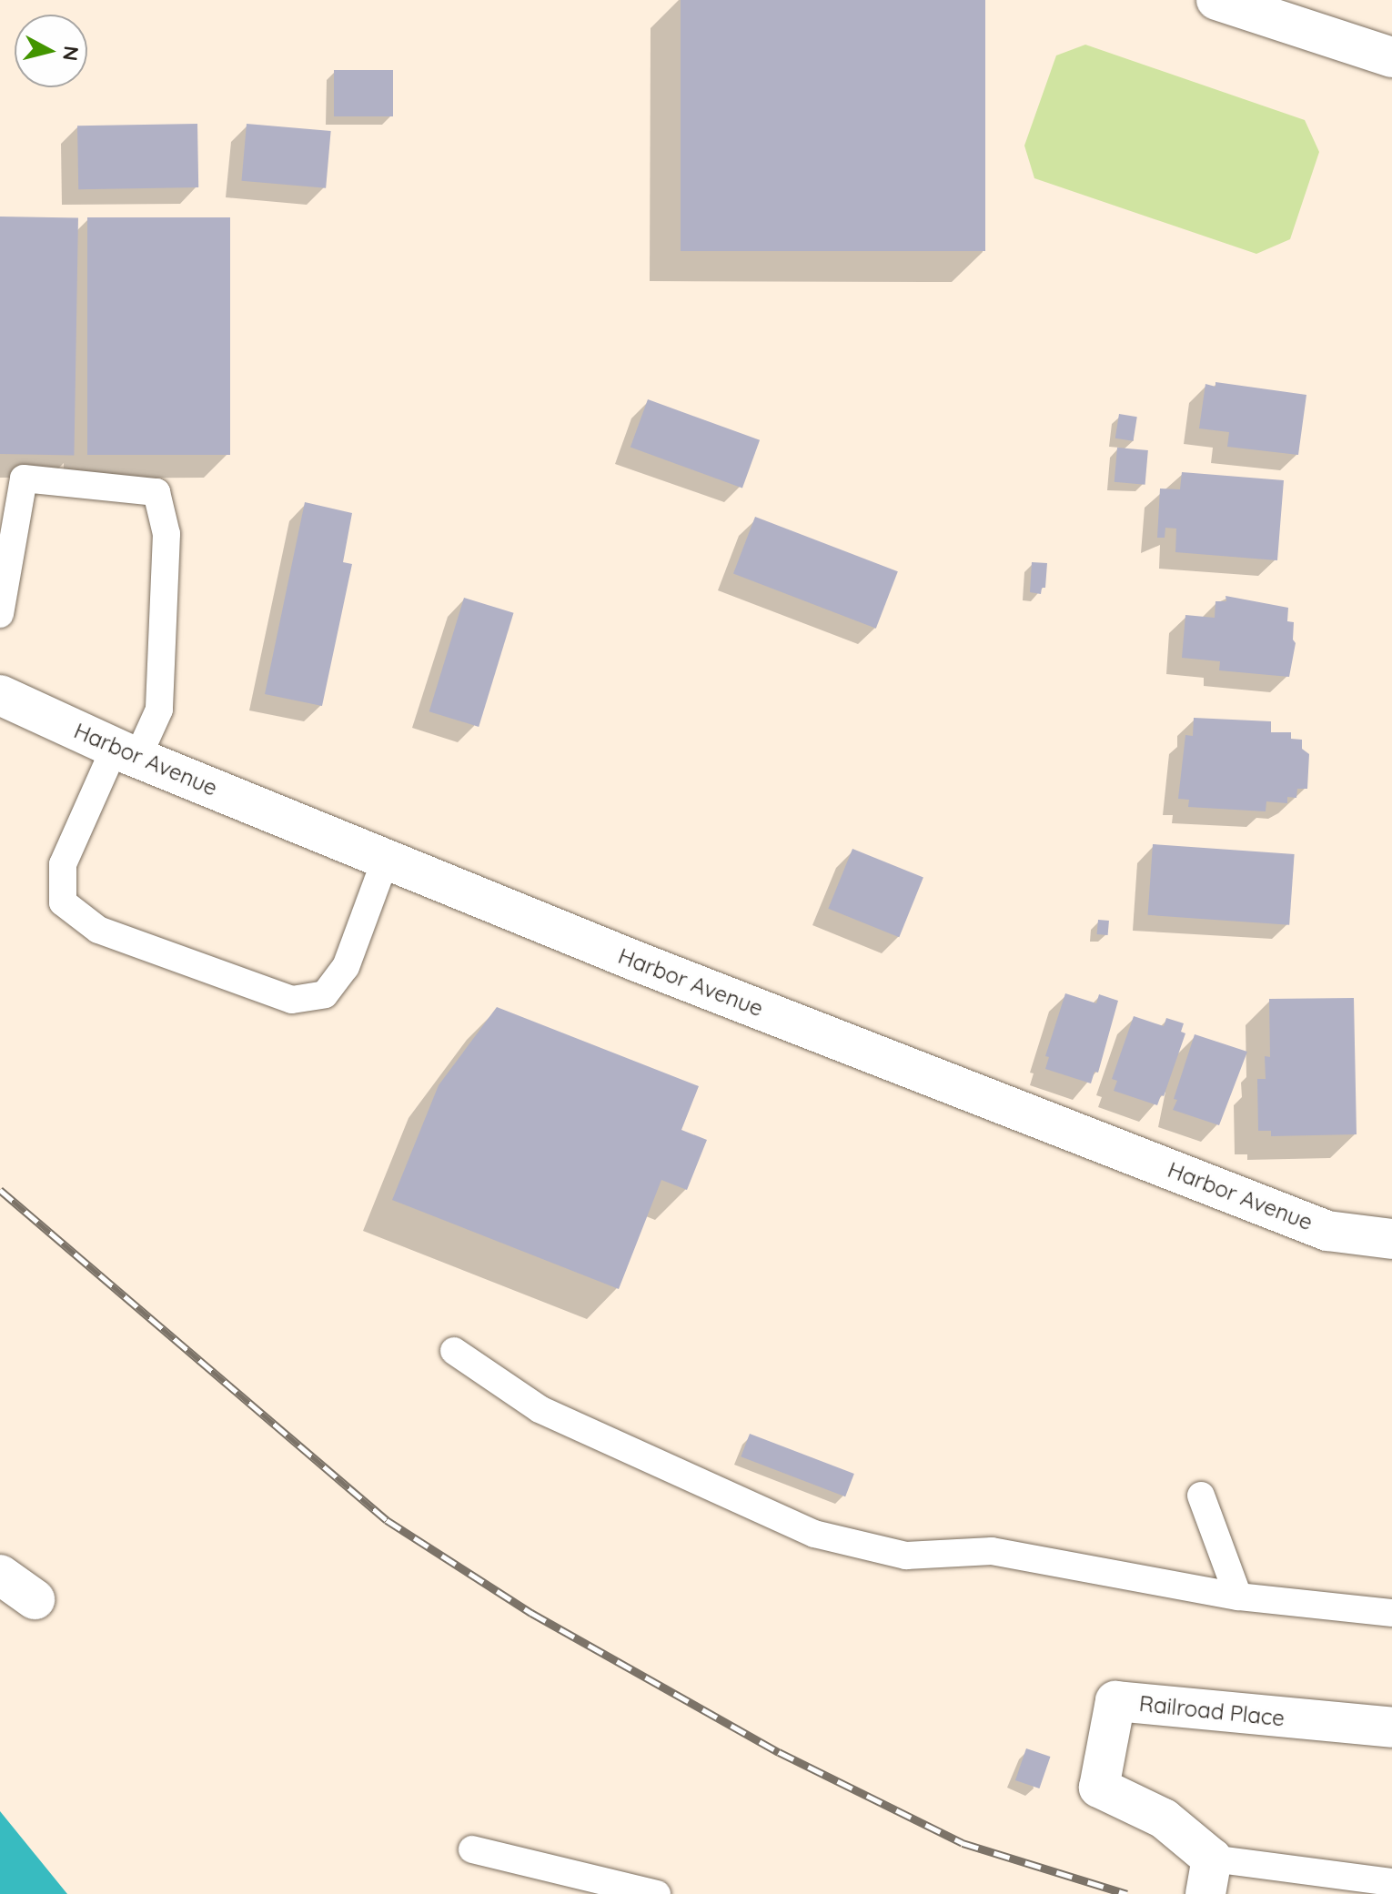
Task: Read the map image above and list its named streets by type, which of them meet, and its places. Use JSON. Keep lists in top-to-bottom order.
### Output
{
  "streets": {
    "main road": ["Harbor Avenue", "Railroad Place"]
  },
  "north": "right"
}
